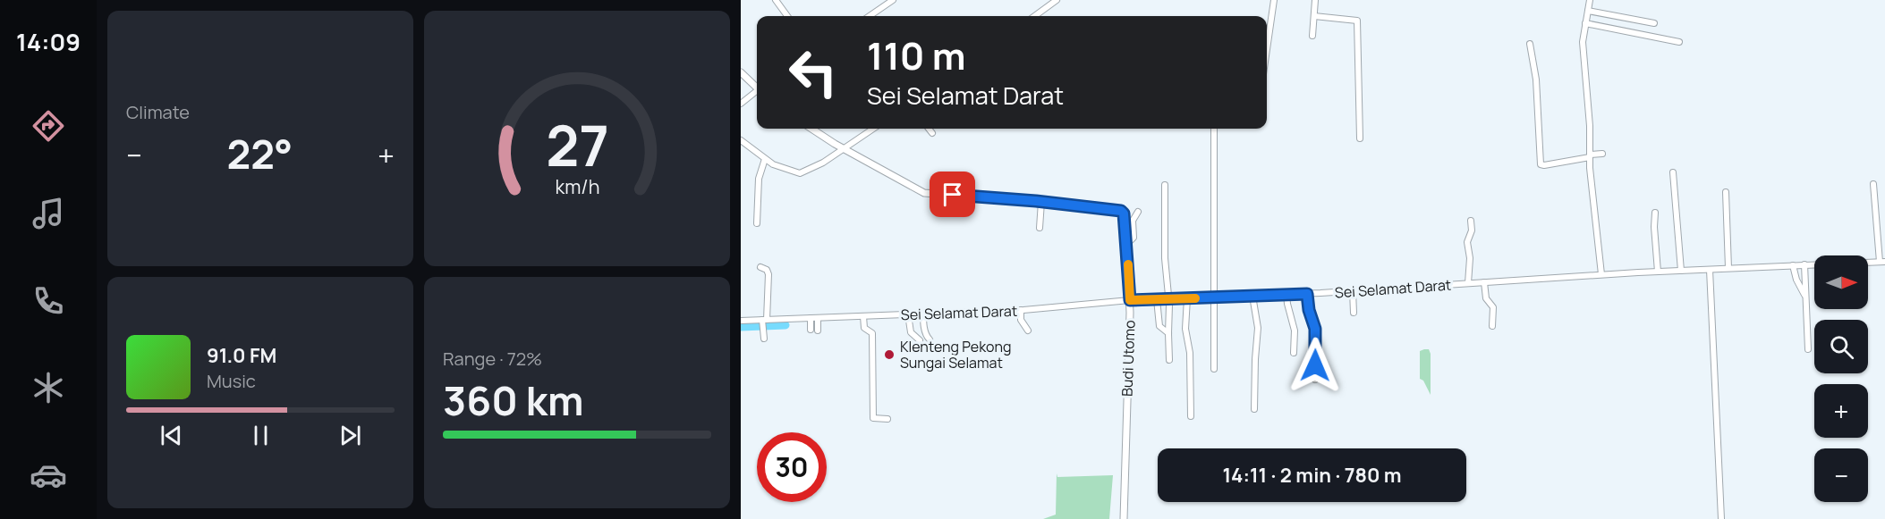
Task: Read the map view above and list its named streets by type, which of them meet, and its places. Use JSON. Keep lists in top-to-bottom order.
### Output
{
  "streets": {
    "street": ["Sei Selamat Darat", "Budi Utomo"]
  },
  "crossings": [
    ["Sei Selamat Darat", "Budi Utomo"]
  ],
  "places": ["Klenteng Pekong Sungai Selamat"],
  "north": "right",
  "page": {
    "tabs": "14:09",
    "tile": [
      "Climate",
      ["Range · 72%", "360 km"]
    ],
    "turn": ["110 m", "Sei Selamat Darat"],
    "heat": ["−", "22°", "+"],
    "map_buttons": ["+", "−"],
    "song": ["91.0 FM", "Music"],
    "limit": "30",
    "trip": "14:11 · 2 min · 780 m",
    "gauge": ["27", "km/h"]
  }
}
